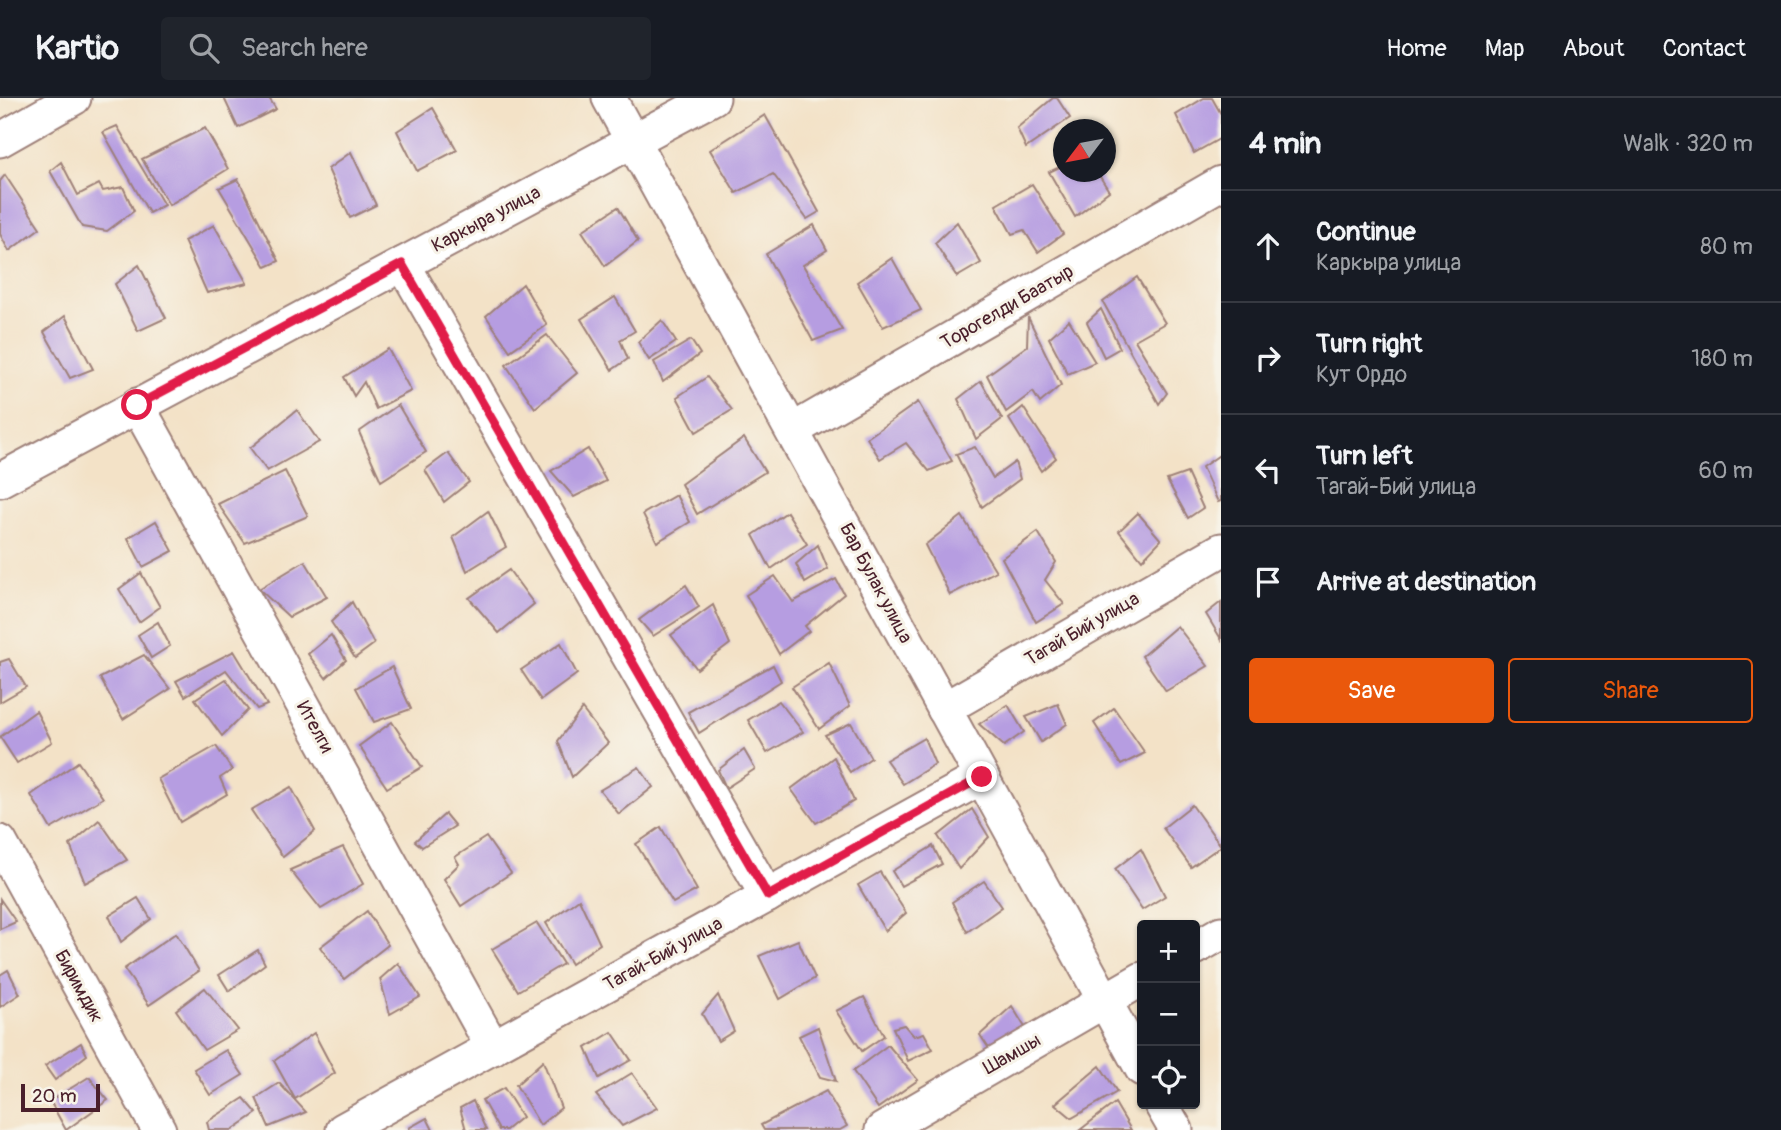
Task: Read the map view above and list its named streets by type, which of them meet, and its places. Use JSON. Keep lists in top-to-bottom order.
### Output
{
  "streets": {
    "street": [
      "Каркыра улица",
      "Торогелди Баатыр",
      "Бар Булак улица",
      "Тагай Бий улица",
      "Ителги",
      "Тагай-Бий улица",
      "Биримдик",
      "Шамшы"
    ]
  },
  "crossings": [
    ["Каркыра улица", "Бар Булак улица"],
    ["Каркыра улица", "Ителги"],
    ["Торогелди Баатыр", "Бар Булак улица"],
    ["Бар Булак улица", "Тагай Бий улица"],
    ["Бар Булак улица", "Тагай-Бий улица"],
    ["Бар Булак улица", "Шамшы"],
    ["Ителги", "Тагай-Бий улица"]
  ],
  "scale_bar": "20 m",
  "north": "bottom left",
  "page": {
    "header": "Kartio",
    "search": "Search here",
    "nav": [
      "Home",
      "Map",
      "About",
      "Contact"
    ],
    "heading": ["4 min", "Walk · 320 m"],
    "list": [
      ["Continue", "Каркыра улица", "80 m"],
      ["Turn right", "Кут Ордо", "180 m"],
      ["Turn left", "Тагай-Бий улица", "60 m"],
      "Arrive at destination"
    ],
    "buttons": ["Save", "Share"],
    "map_buttons": ["+", "−"],
    "scale": "20 m"
  }
}
